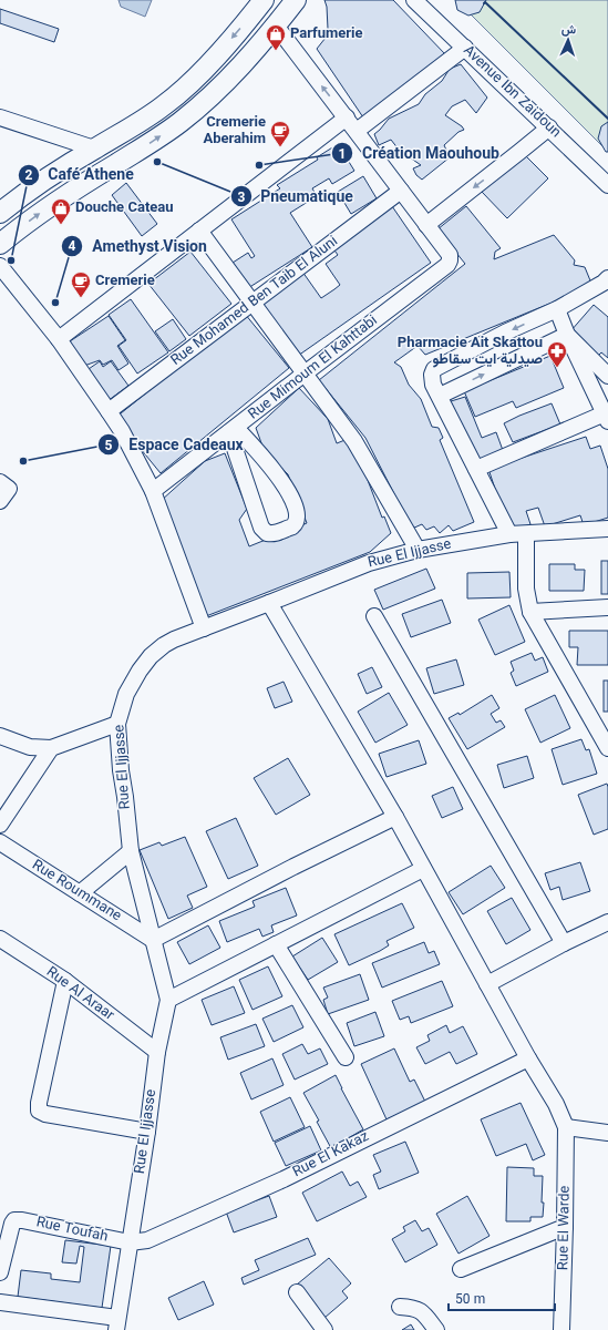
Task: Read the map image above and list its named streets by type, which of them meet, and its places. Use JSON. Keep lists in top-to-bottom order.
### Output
{
  "streets": {
    "street": [
      "Avenue Ibn Zaidoun",
      "Rue Mohamed Ben Taib El Aluni",
      "Rue Mimoum El Kahttabi",
      "Rue El Ijjasse",
      "Rue Roummane",
      "Rue Al Araar",
      "Rue El Kakaz",
      "Rue El Warde",
      "Rue Toufah"
    ]
  },
  "crossings": [
    ["Rue El Ijjasse", "Rue Roummane"],
    ["Rue El Ijjasse", "Rue Al Araar"],
    ["Rue El Ijjasse", "Rue El Kakaz"],
    ["Rue El Ijjasse", "Rue Toufah"],
    ["Rue El Kakaz", "Rue Toufah"]
  ],
  "places": {
    "shop": ["Parfumerie", "Douche Cateau"],
    "cafe": ["Cremerie Aberahim", "Cremerie"],
    "other": [
      "Pneumatique",
      "Création Maouhoub",
      "Café Athene",
      "Amethyst Vision",
      "Espace Cadeaux"
    ],
    "pharmacy": ["Pharmacie Ait Skattou صيدلية ايت سقاطو"]
  },
  "scale_bar": "50 m",
  "north": "top"
}
